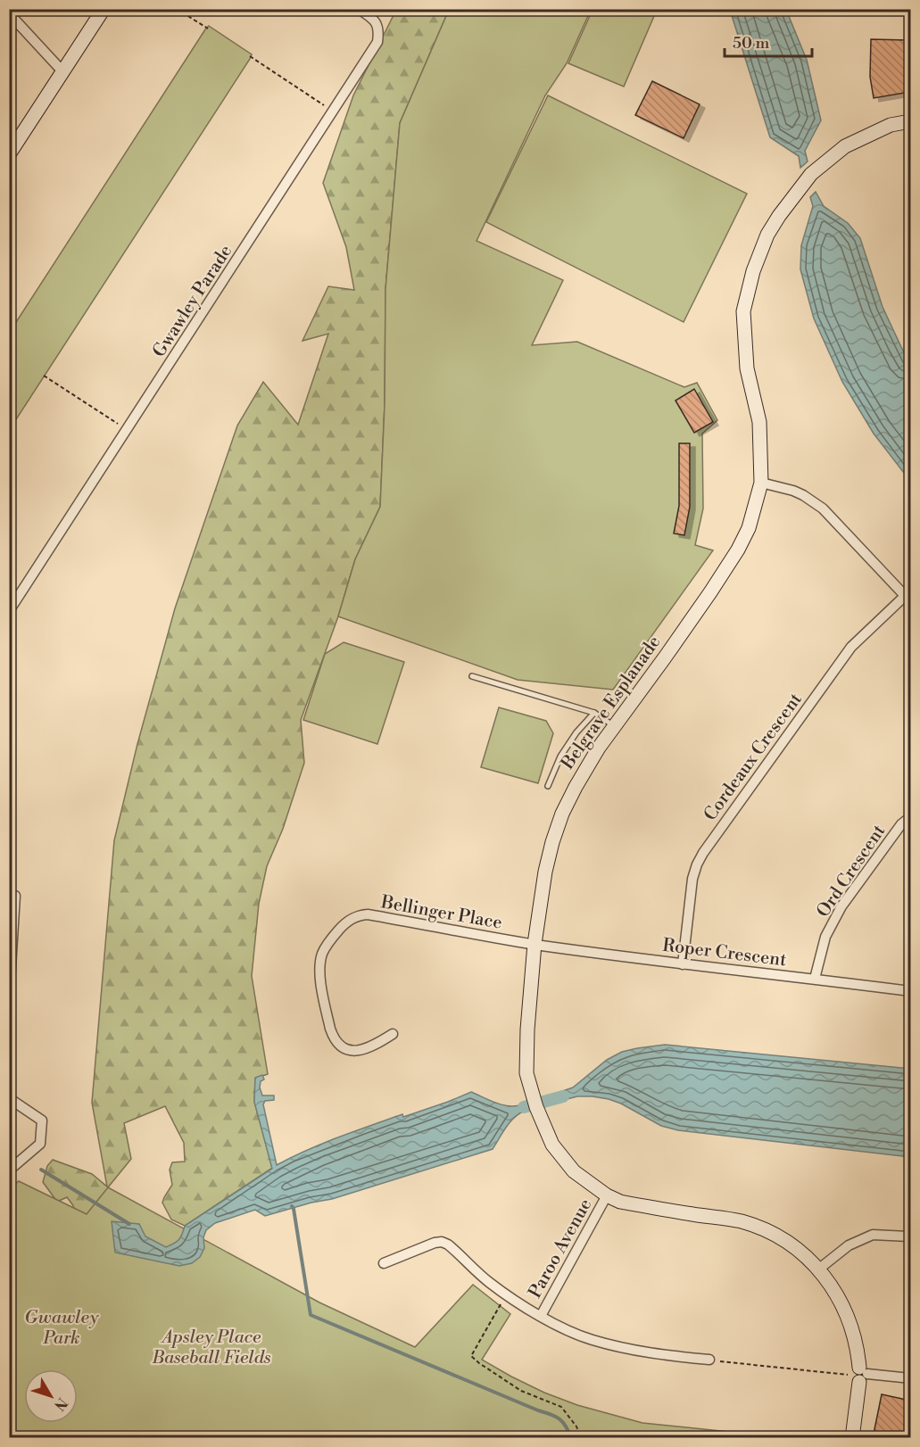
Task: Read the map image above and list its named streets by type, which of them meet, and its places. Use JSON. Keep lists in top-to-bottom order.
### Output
{
  "streets": {
    "street": [
      "Gwawley Parade",
      "Belgrave Esplanade",
      "Cordeaux Crescent",
      "Ord Crescent",
      "Bellinger Place",
      "Roper Crescent",
      "Paroo Avenue"
    ]
  },
  "crossings": [
    ["Belgrave Esplanade", "Bellinger Place"],
    ["Belgrave Esplanade", "Roper Crescent"],
    ["Belgrave Esplanade", "Paroo Avenue"],
    ["Cordeaux Crescent", "Roper Crescent"],
    ["Ord Crescent", "Roper Crescent"],
    ["Bellinger Place", "Roper Crescent"]
  ],
  "parks": ["Gwawley Park", "Apsley Place Baseball Fields"],
  "scale_bar": "50 m",
  "north": "bottom right"
}
